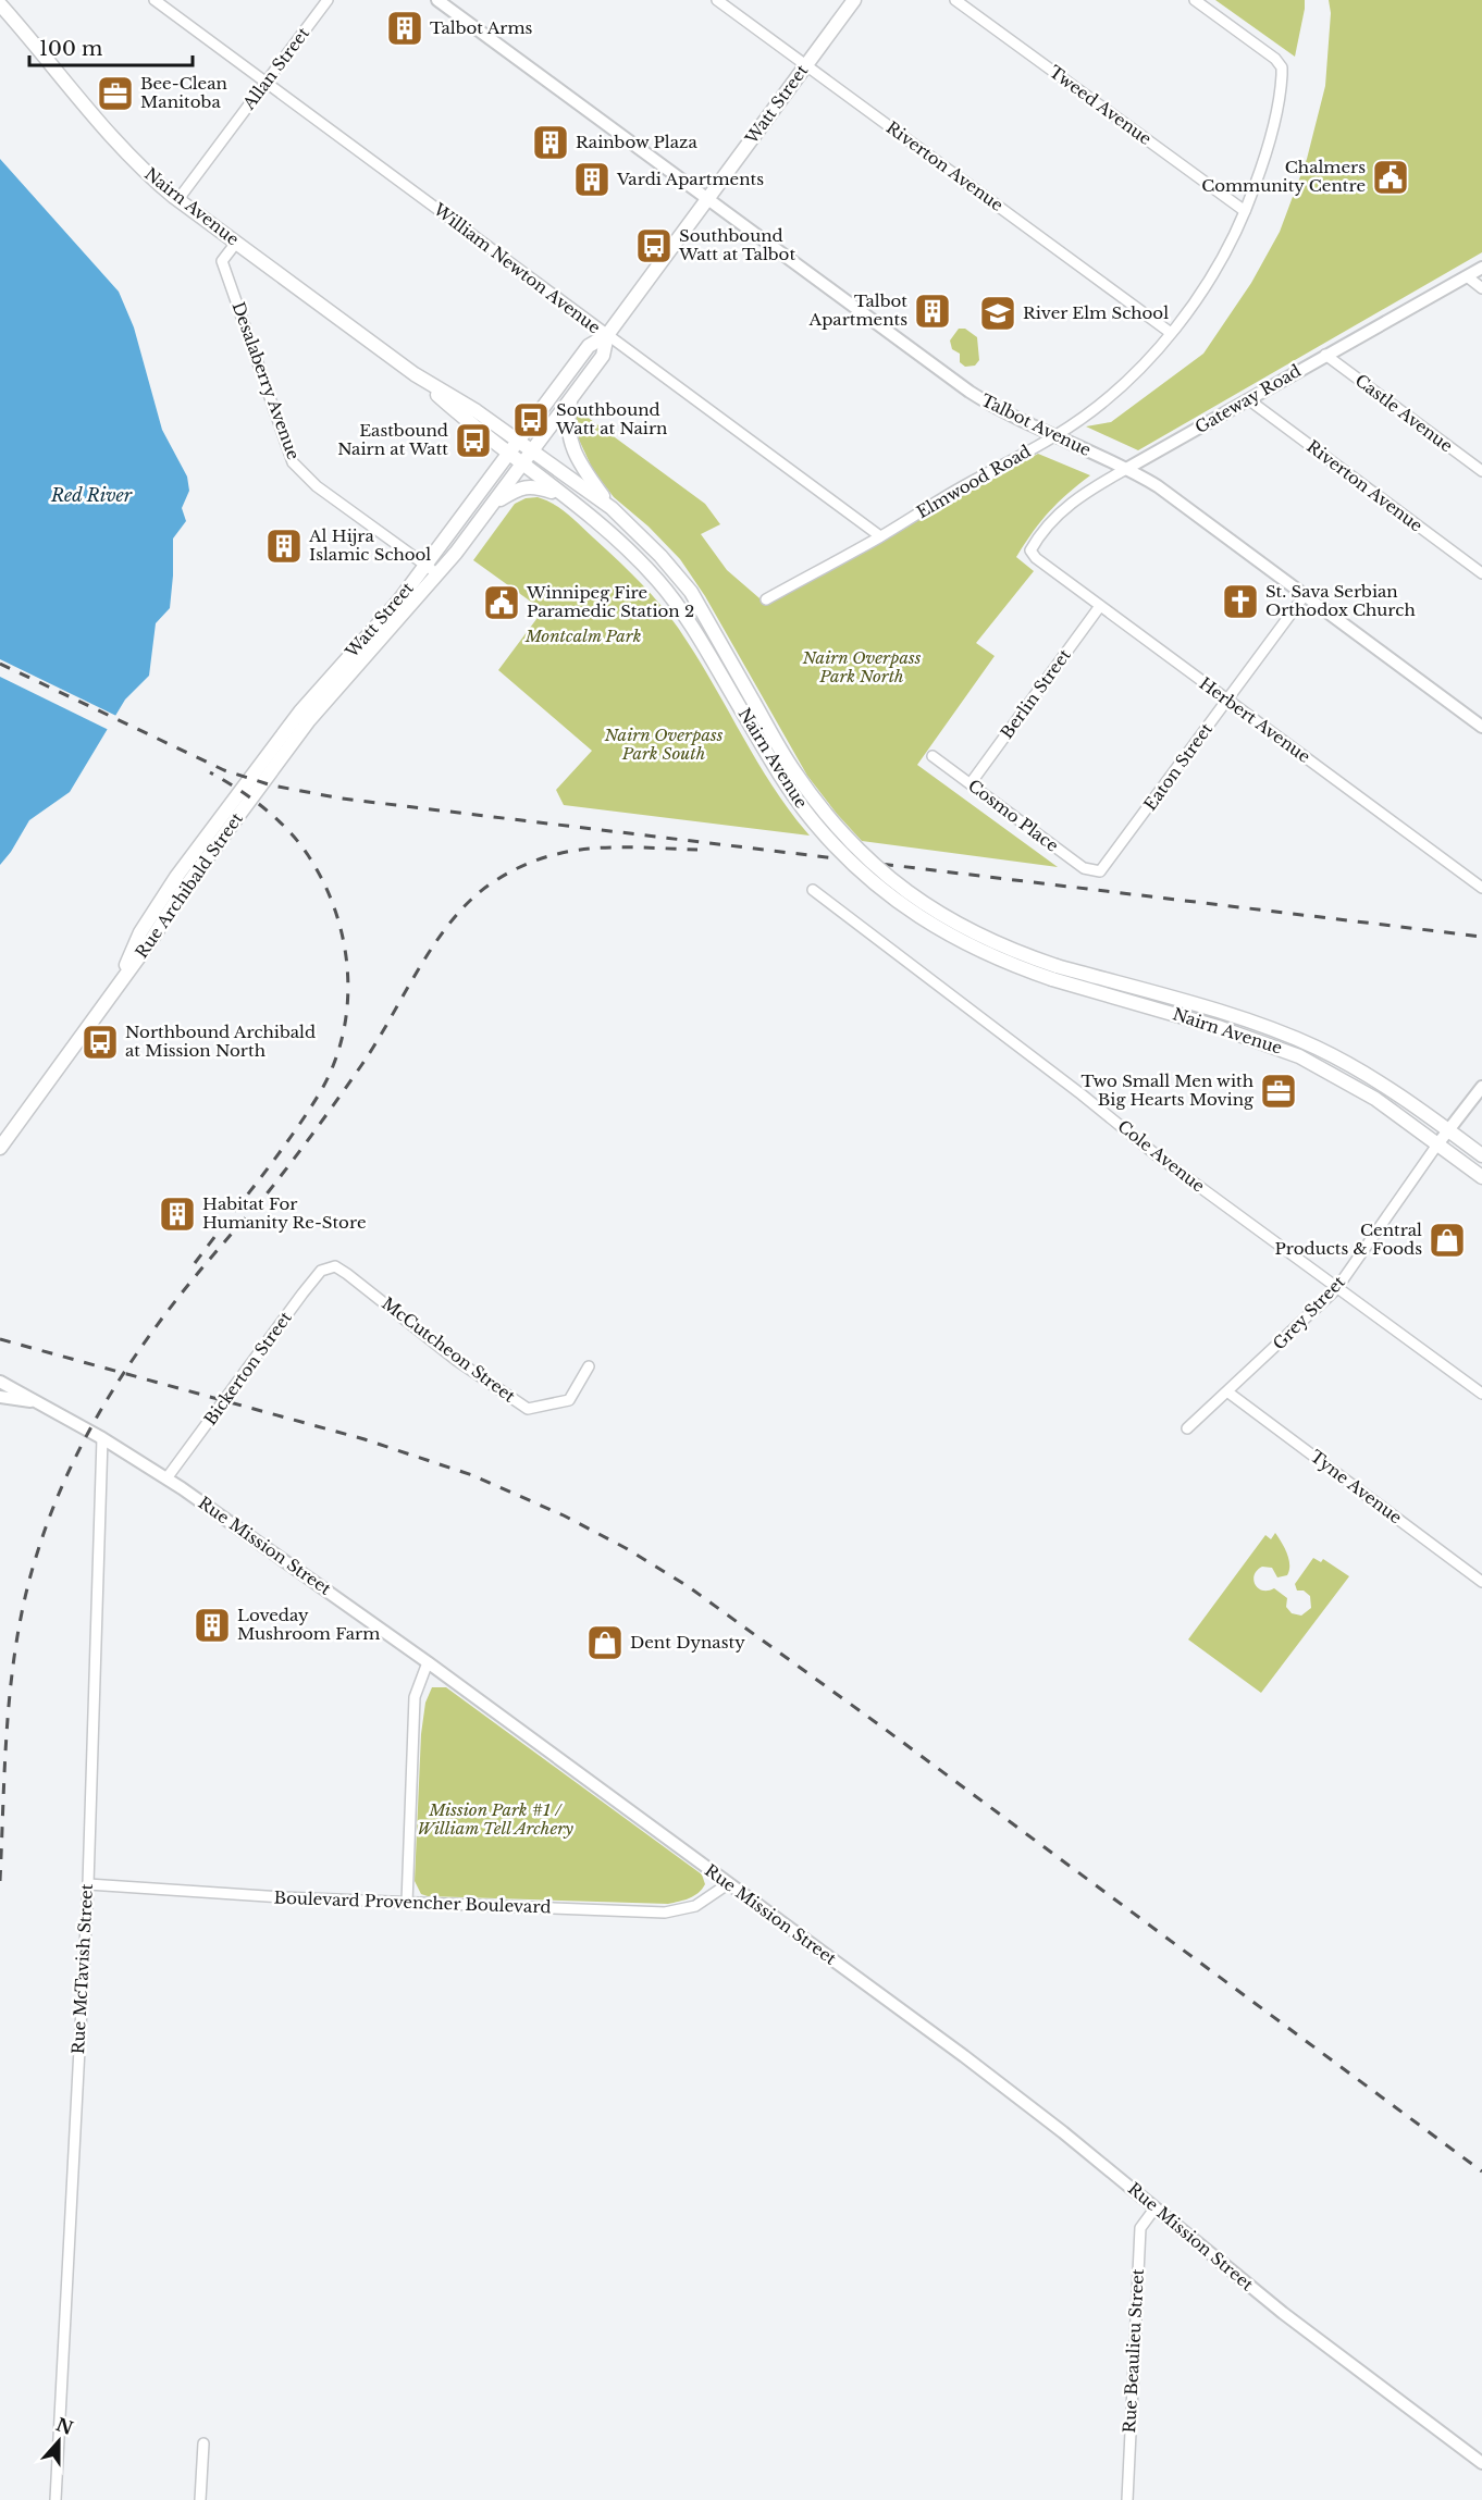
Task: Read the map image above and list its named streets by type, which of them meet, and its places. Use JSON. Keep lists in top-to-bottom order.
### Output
{
  "streets": {
    "main road": ["Watt Street", "Nairn Avenue", "Rue Archibald Street"],
    "street": [
      "Allan Street",
      "Tweed Avenue",
      "Riverton Avenue",
      "William Newton Avenue",
      "Desalaberry Avenue",
      "Gateway Road",
      "Castle Avenue",
      "Talbot Avenue",
      "Elmwood Road",
      "Berlin Street",
      "Herbert Avenue",
      "Eaton Street",
      "Cosmo Place",
      "Cole Avenue",
      "Grey Street",
      "McCutcheon Street",
      "Bickerton Street",
      "Tyne Avenue",
      "Rue Mission Street",
      "Boulevard Provencher Boulevard",
      "Rue McTavish Street",
      "Rue Beaulieu Street"
    ]
  },
  "crossings": [
    ["Allan Street", "Nairn Avenue"],
    ["Allan Street", "William Newton Avenue"],
    ["Watt Street", "Riverton Avenue"],
    ["Watt Street", "Nairn Avenue"],
    ["Watt Street", "William Newton Avenue"],
    ["Watt Street", "Desalaberry Avenue"],
    ["Watt Street", "Talbot Avenue"],
    ["Watt Street", "Rue Archibald Street"],
    ["Tweed Avenue", "Elmwood Road"],
    ["Riverton Avenue", "Gateway Road"],
    ["Riverton Avenue", "Elmwood Road"],
    ["Nairn Avenue", "Desalaberry Avenue"],
    ["Nairn Avenue", "Grey Street"],
    ["William Newton Avenue", "Elmwood Road"],
    ["Gateway Road", "Castle Avenue"],
    ["Gateway Road", "Talbot Avenue"],
    ["Gateway Road", "Herbert Avenue"],
    ["Talbot Avenue", "Elmwood Road"],
    ["Talbot Avenue", "Eaton Street"],
    ["Berlin Street", "Herbert Avenue"],
    ["Berlin Street", "Cosmo Place"],
    ["Herbert Avenue", "Eaton Street"],
    ["Eaton Street", "Cosmo Place"],
    ["Cole Avenue", "Grey Street"],
    ["Grey Street", "Tyne Avenue"],
    ["McCutcheon Street", "Bickerton Street"],
    ["Bickerton Street", "Rue Mission Street"],
    ["Rue Mission Street", "Boulevard Provencher Boulevard"],
    ["Rue Mission Street", "Rue McTavish Street"],
    ["Rue Mission Street", "Rue Beaulieu Street"],
    ["Boulevard Provencher Boulevard", "Rue McTavish Street"]
  ],
  "water": ["Red River"],
  "parks": [
    "Montcalm Park",
    "Nairn Overpass Park North",
    "Nairn Overpass Park South",
    "Mission Park #1 / William Tell Archery"
  ],
  "places": {
    "building": [
      "Talbot Arms",
      "Rainbow Plaza",
      "Vardi Apartments",
      "Talbot Apartments",
      "Al Hijra Islamic School",
      "Habitat For Humanity Re-Store",
      "Loveday Mushroom Farm"
    ],
    "office": ["Bee-Clean Manitoba", "Two Small Men with Big Hearts Moving"],
    "public building": ["Chalmers Community Centre", "Winnipeg Fire Paramedic Station 2"],
    "bus stop": [
      "Southbound Watt at Talbot",
      "Southbound Watt at Nairn",
      "Eastbound Nairn at Watt",
      "Northbound Archibald at Mission North"
    ],
    "school or university": ["River Elm School"],
    "church": ["St. Sava Serbian Orthodox Church"],
    "shop": ["Central Products & Foods", "Dent Dynasty"]
  },
  "scale_bar": "100 m",
  "north": "top"
}
